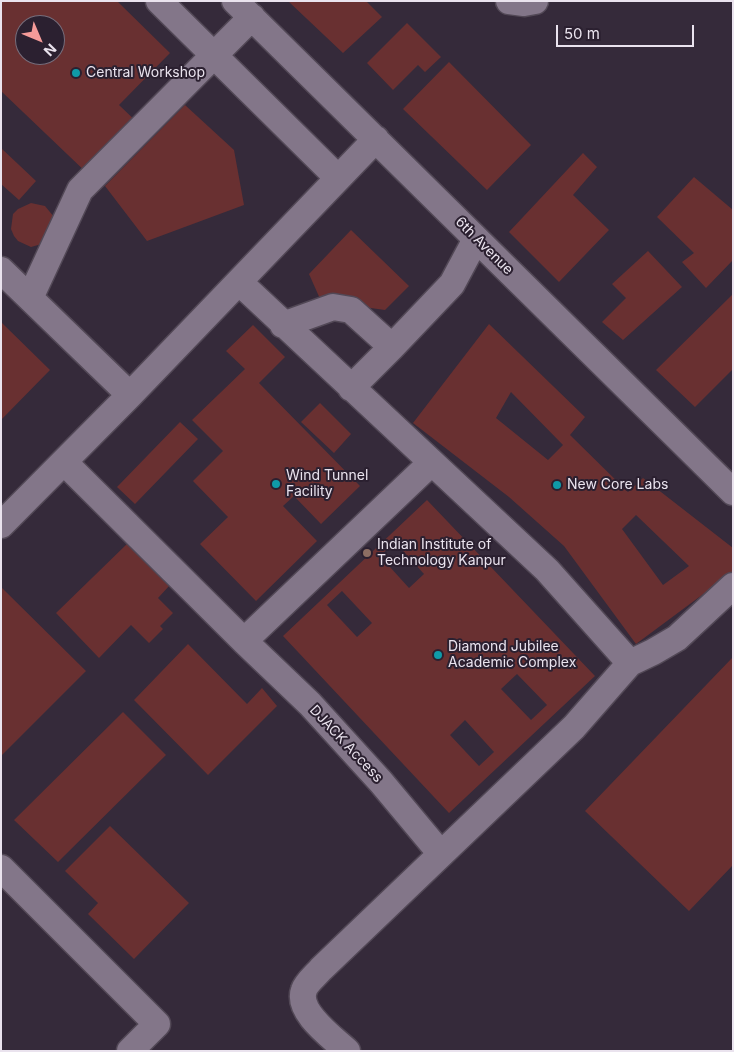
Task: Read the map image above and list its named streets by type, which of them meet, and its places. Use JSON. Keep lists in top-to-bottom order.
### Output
{
  "streets": {
    "street": ["6th Avenue", "DJACK Access"]
  },
  "places": [
    "Central Workshop",
    "Wind Tunnel Facility",
    "New Core Labs",
    "Indian Institute of Technology Kanpur",
    "Diamond Jubilee Academic Complex"
  ],
  "scale_bar": "50 m",
  "north": "bottom right"
}
